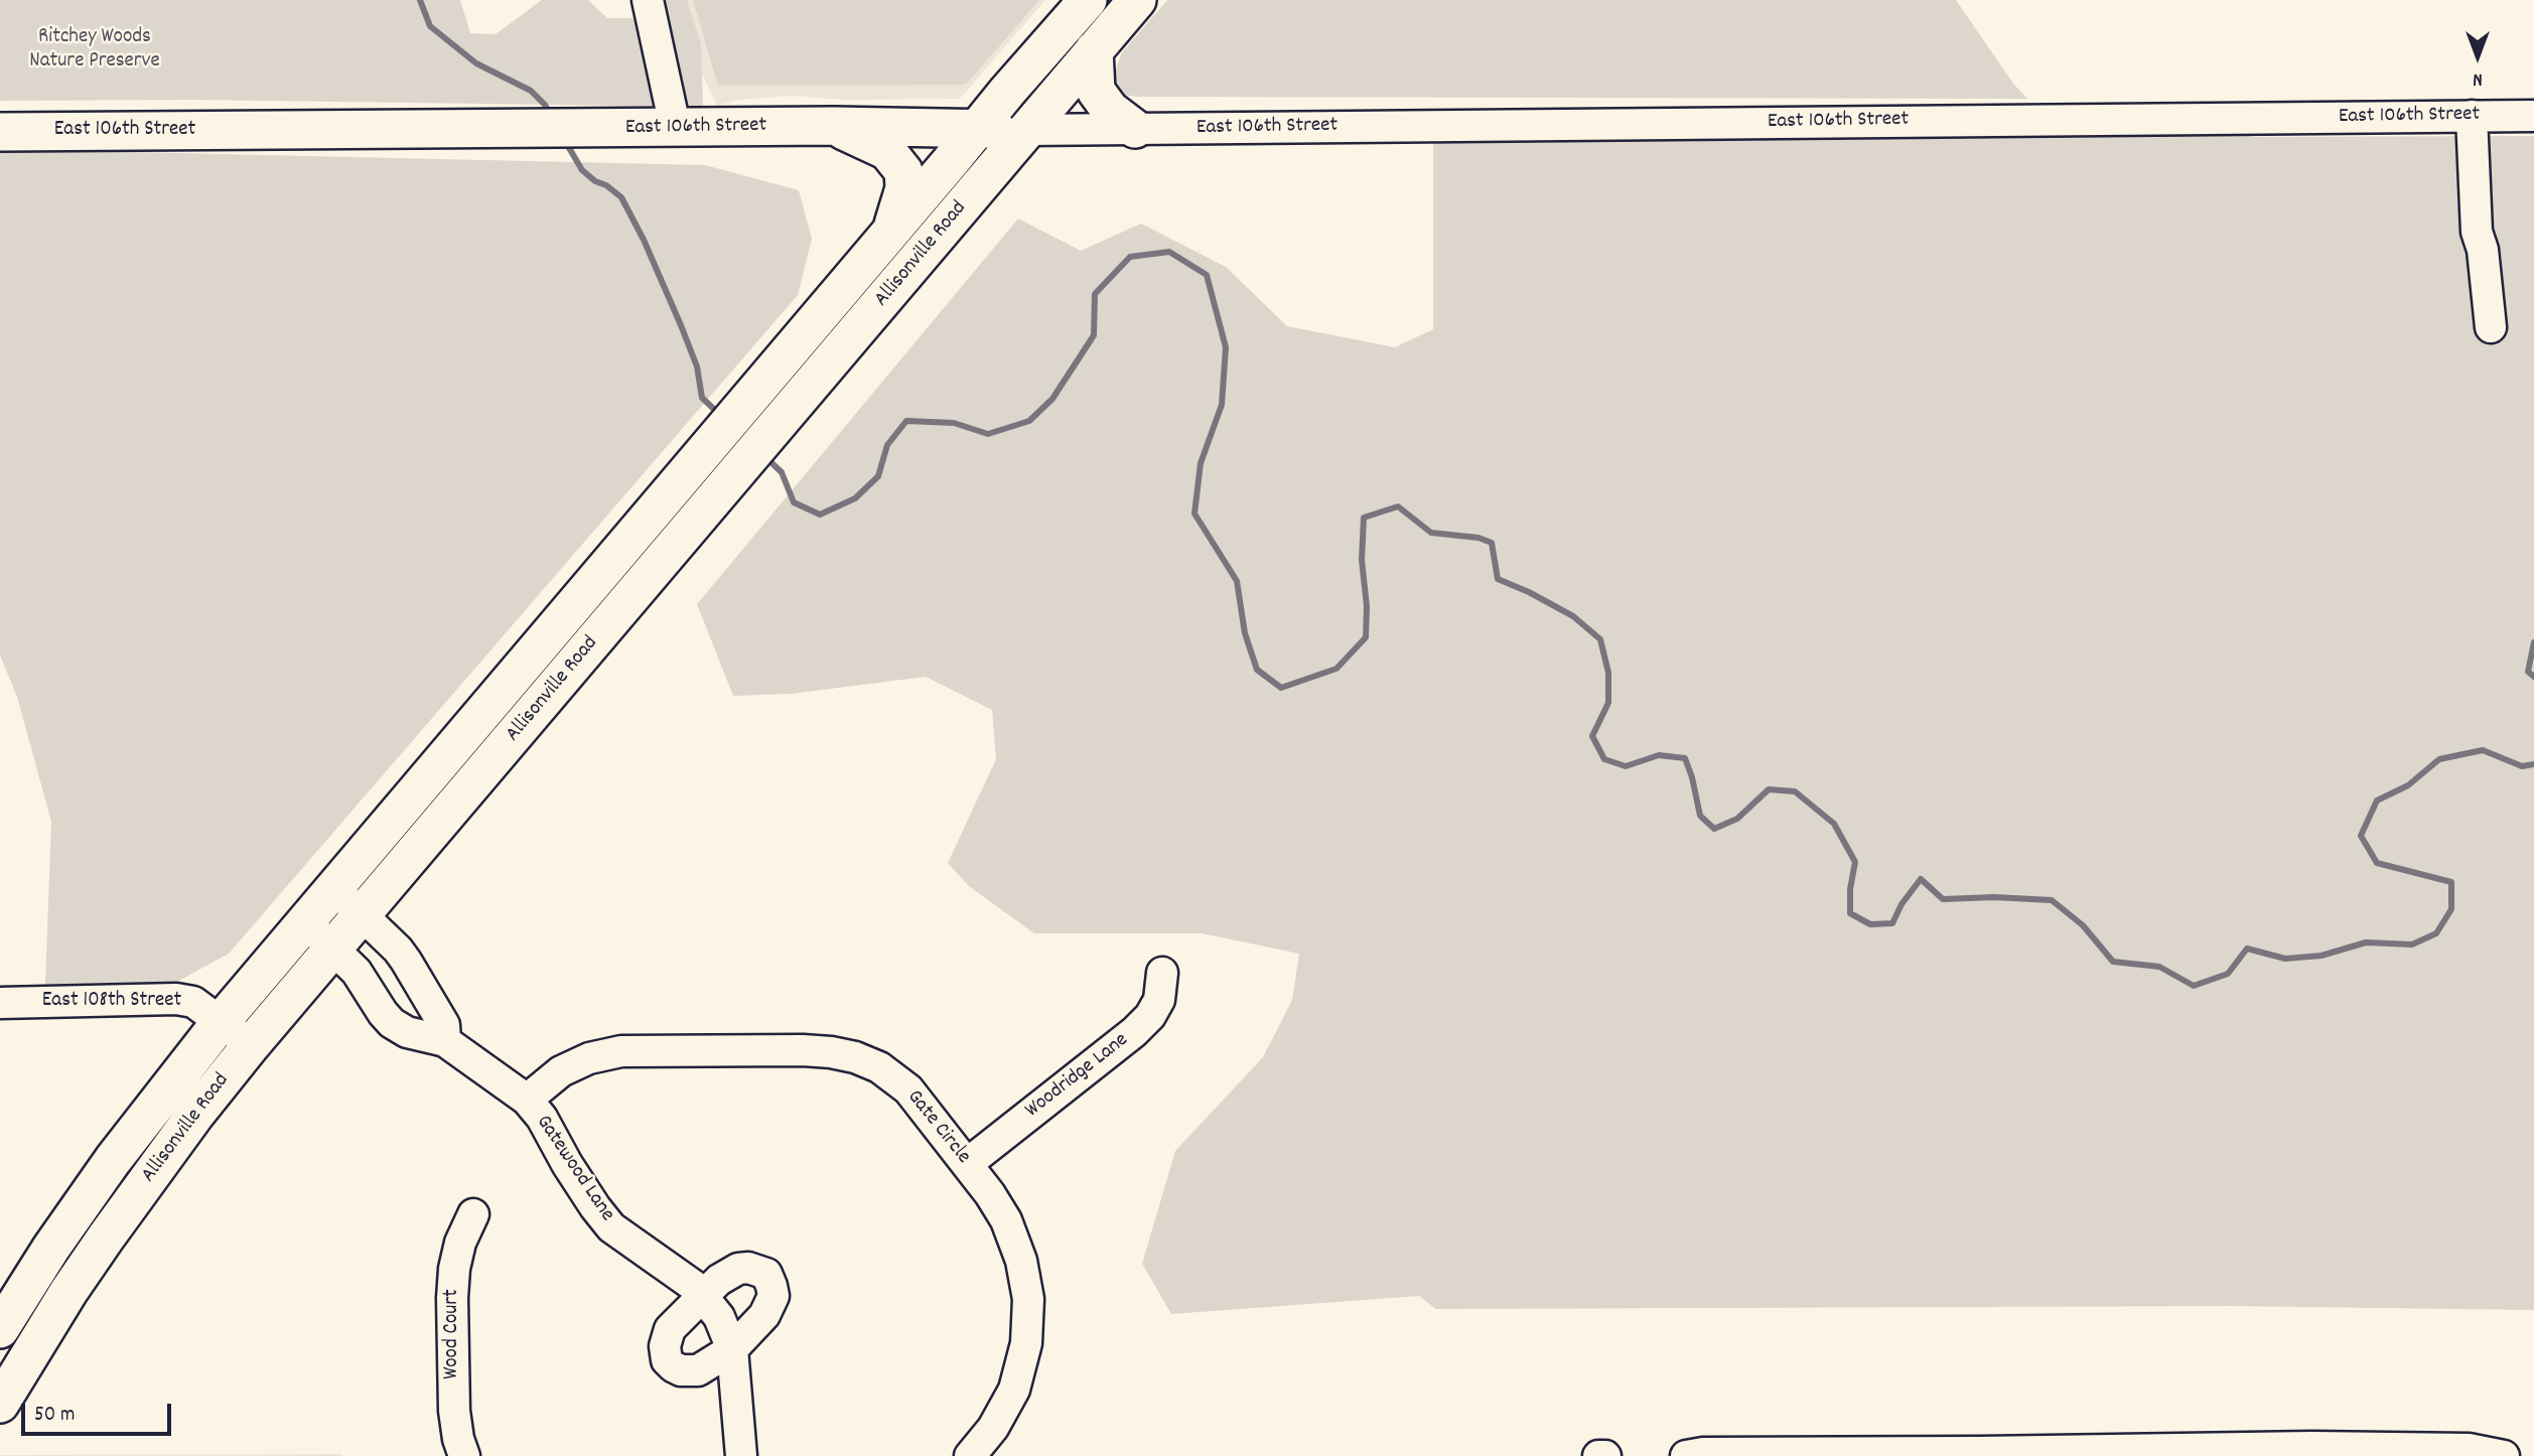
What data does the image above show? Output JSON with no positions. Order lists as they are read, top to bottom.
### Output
{
  "streets": {
    "main road": ["East 106th Street", "Allisonville Road"],
    "street": [
      "East 108th Street",
      "Woodridge Lane",
      "Gate Circle",
      "Gatewood Lane",
      "Wood Court"
    ]
  },
  "crossings": [
    ["East 106th Street", "Allisonville Road"],
    ["Allisonville Road", "East 108th Street"],
    ["Allisonville Road", "Gatewood Lane"],
    ["Woodridge Lane", "Gate Circle"],
    ["Gate Circle", "Gatewood Lane"]
  ],
  "parks": ["Ritchey Woods Nature Preserve"],
  "scale_bar": "50 m",
  "north": "bottom"
}
